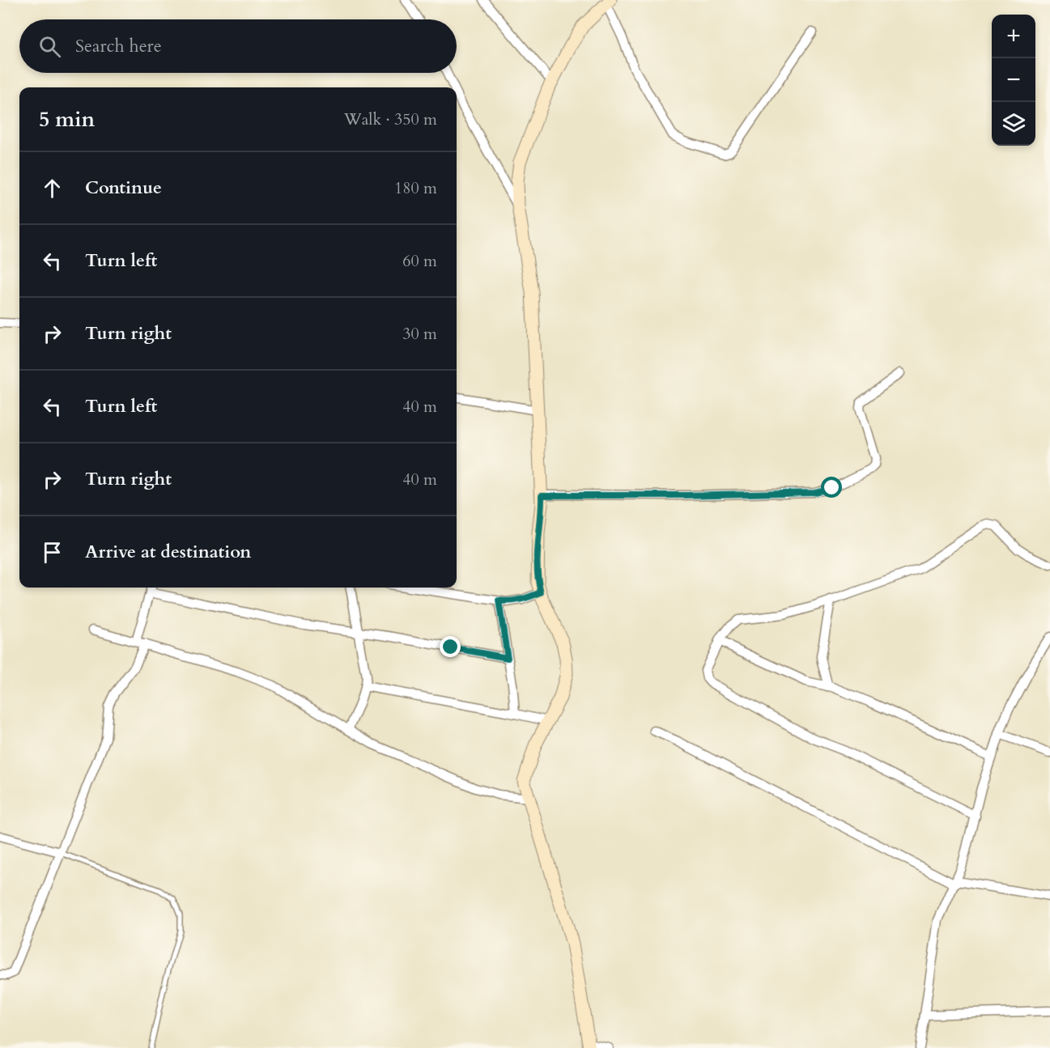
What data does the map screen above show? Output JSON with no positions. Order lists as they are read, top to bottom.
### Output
{
  "page": {
    "map_buttons": ["+", "−"],
    "search": "Search here",
    "heading": ["5 min", "Walk · 350 m"],
    "list": [
      ["Continue", "180 m"],
      ["Turn left", "60 m"],
      ["Turn right", "30 m"],
      ["Turn left", "40 m"],
      ["Turn right", "40 m"],
      "Arrive at destination"
    ]
  }
}
